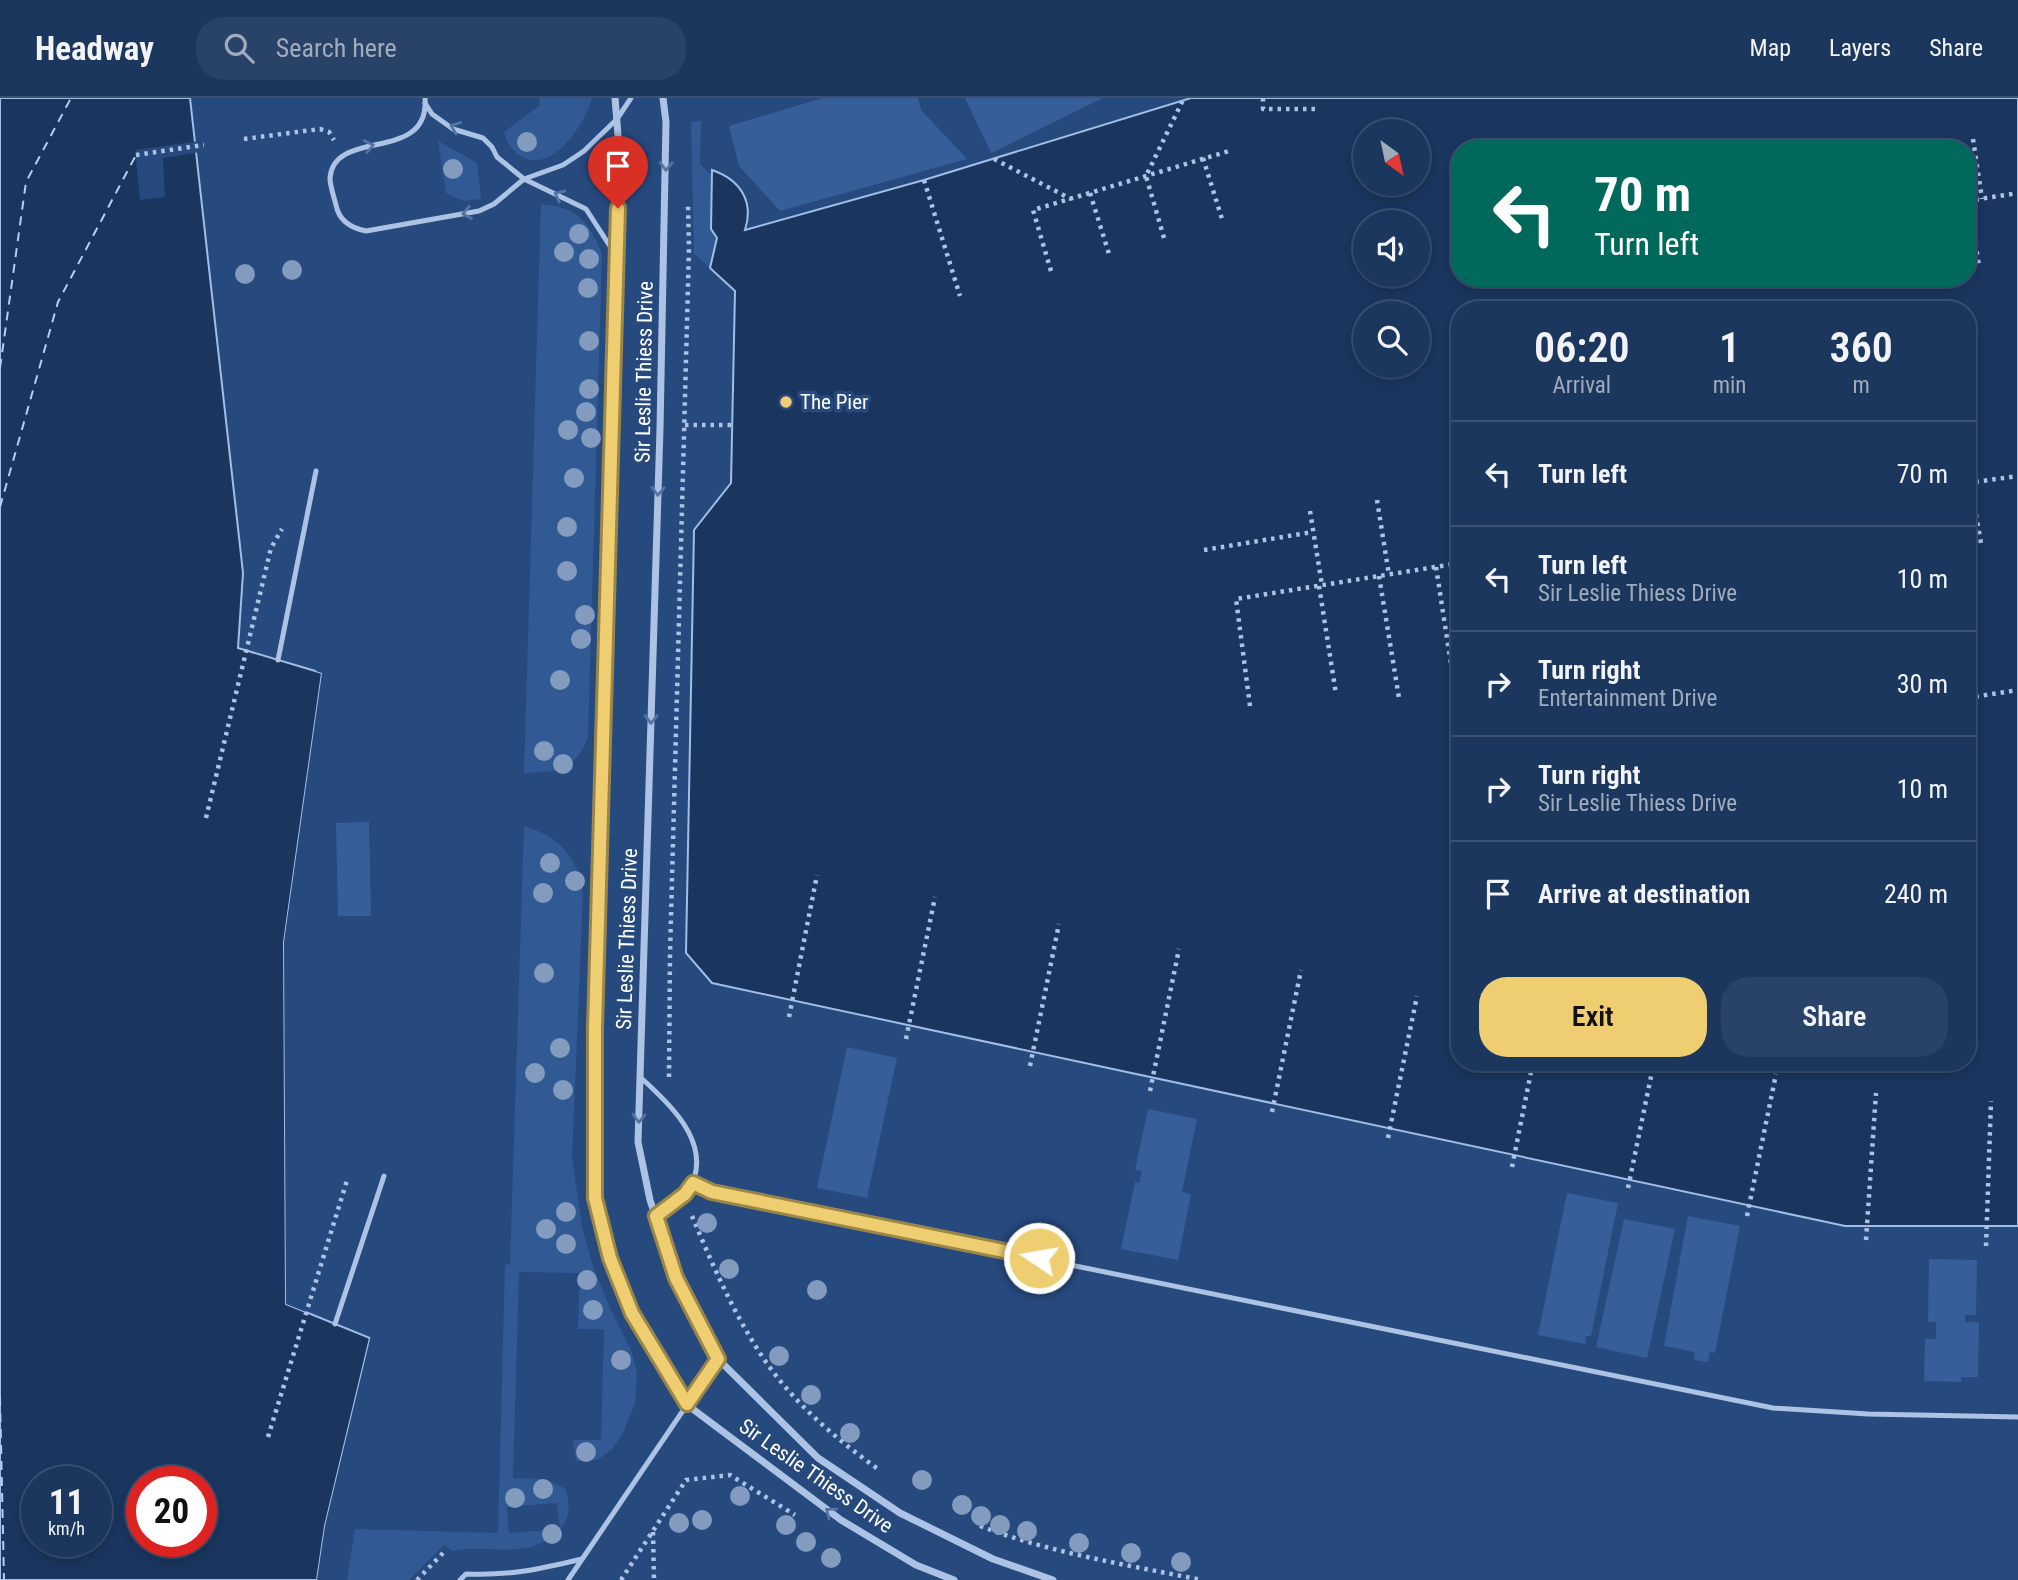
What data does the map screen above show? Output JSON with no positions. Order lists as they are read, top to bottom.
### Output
{
  "streets": {
    "street": ["Sir Leslie Thiess Drive"]
  },
  "places": ["The Pier"],
  "north": "bottom right",
  "page": {
    "header": "Headway",
    "search": "Search here",
    "nav": ["Map", "Layers", "Share"],
    "turn": ["70 m", "Turn left"],
    "eta": [
      "06:20",
      "Arrival",
      "1",
      "min",
      "360",
      "m"
    ],
    "list": [
      {
        "name": "Turn left",
        "value": "70 m"
      },
      {
        "name": "Turn left",
        "note": "Sir Leslie Thiess Drive",
        "value": "10 m"
      },
      {
        "name": "Turn right",
        "note": "Entertainment Drive",
        "value": "30 m"
      },
      {
        "name": "Turn right",
        "note": "Sir Leslie Thiess Drive",
        "value": "10 m"
      },
      {
        "name": "Arrive at destination",
        "value": "240 m"
      }
    ],
    "buttons": ["Exit", "Share"],
    "speed": "11 km/h",
    "limit": "20"
  }
}
